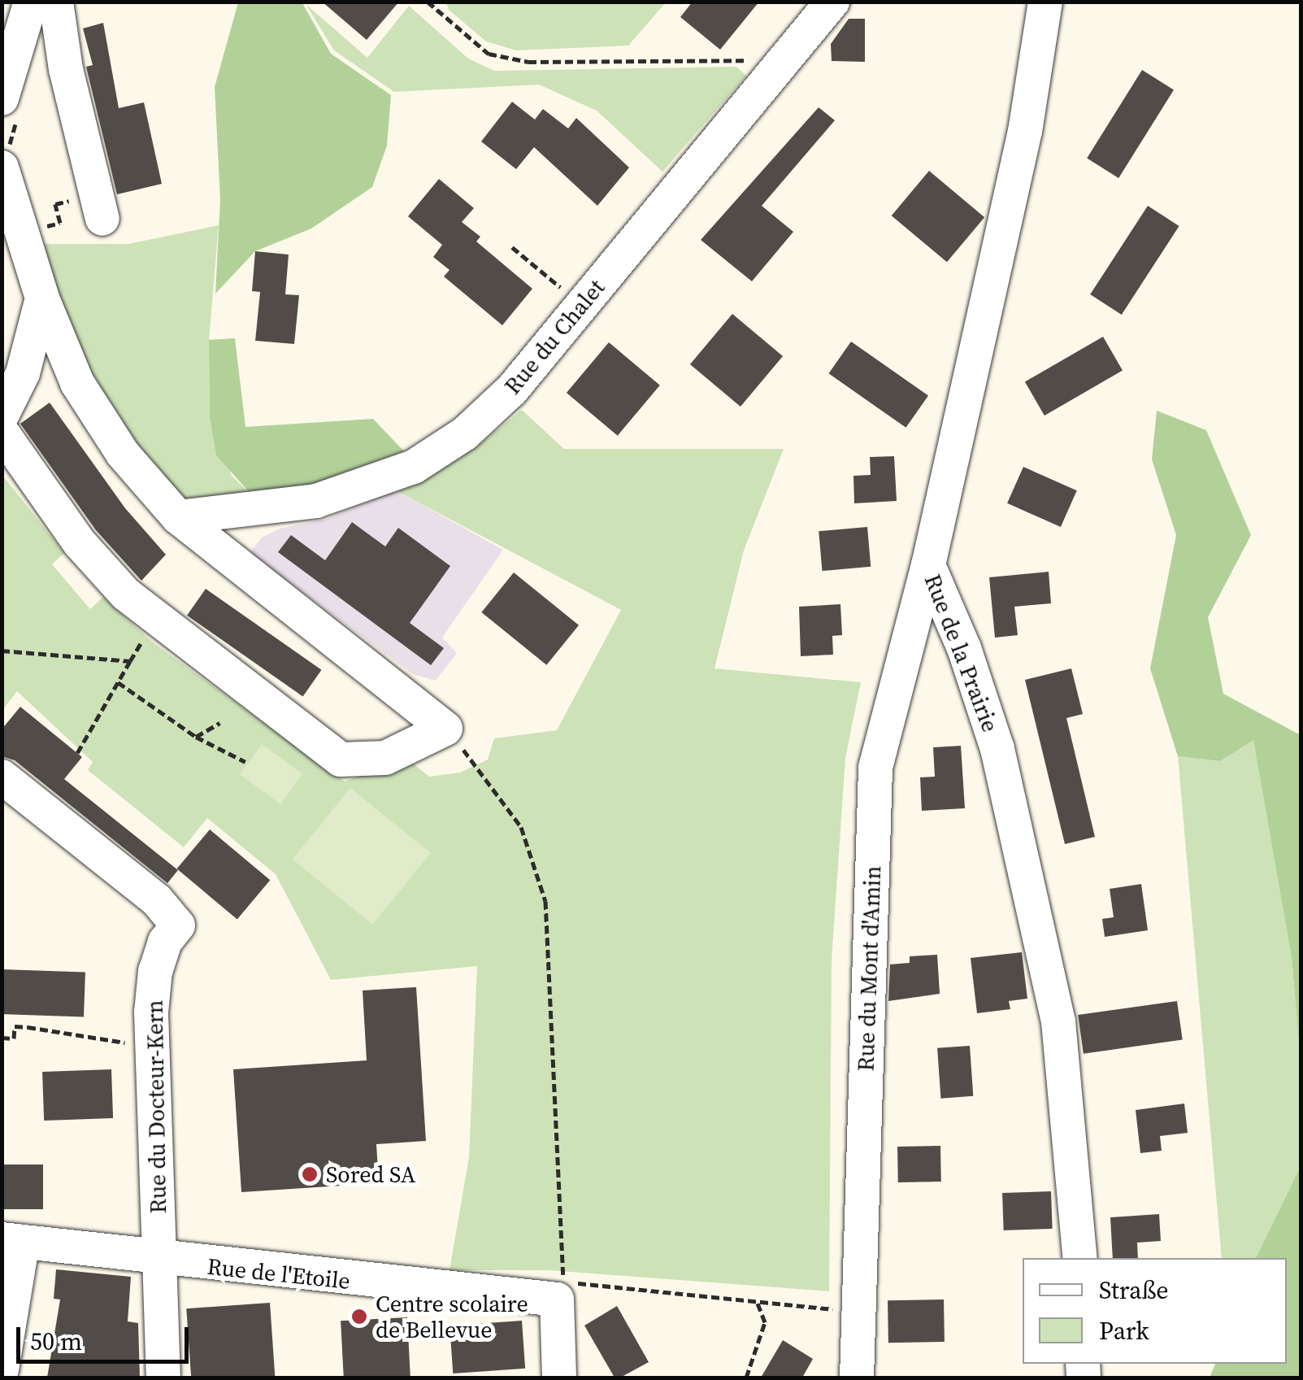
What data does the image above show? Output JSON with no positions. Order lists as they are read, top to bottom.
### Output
{
  "streets": {
    "street": [
      "Rue du Chalet",
      "Rue de la Prairie",
      "Rue du Mont d'Amin",
      "Rue du Docteur-Kern",
      "Rue de l'Etoile"
    ]
  },
  "crossings": [
    ["Rue de la Prairie", "Rue du Mont d'Amin"],
    ["Rue du Docteur-Kern", "Rue de l'Etoile"]
  ],
  "places": ["Sored SA", "Centre scolaire de Bellevue"],
  "legend": ["Straße", "Park"],
  "scale_bar": "50 m"
}
